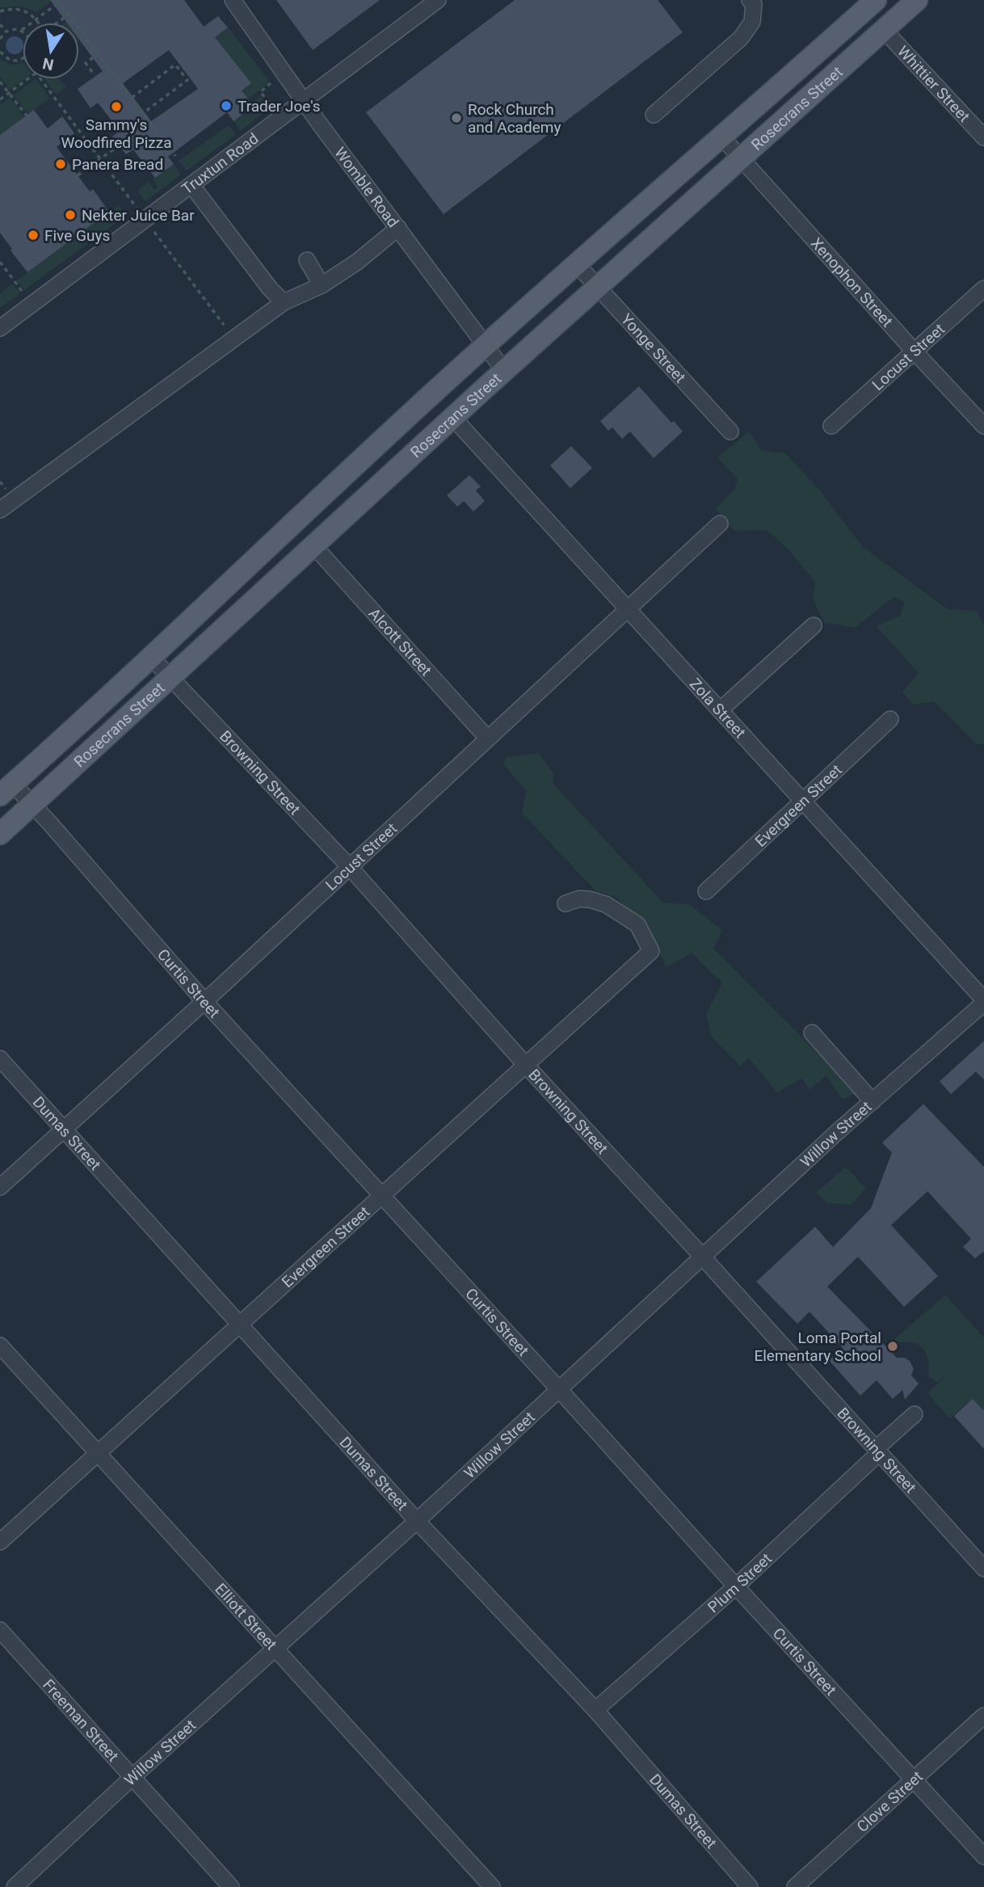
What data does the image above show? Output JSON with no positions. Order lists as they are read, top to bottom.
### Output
{
  "streets": {
    "main road": ["Rosecrans Street"],
    "street": [
      "Whittier Street",
      "Truxtun Road",
      "Womble Road",
      "Xenophon Street",
      "Yonge Street",
      "Locust Street",
      "Alcott Street",
      "Zola Street",
      "Browning Street",
      "Evergreen Street",
      "Curtis Street",
      "Dumas Street",
      "Willow Street",
      "Plum Street",
      "Elliott Street",
      "Freeman Street",
      "Clove Street"
    ]
  },
  "crossings": [
    ["Whittier Street", "Rosecrans Street"],
    ["Rosecrans Street", "Womble Road"],
    ["Rosecrans Street", "Xenophon Street"],
    ["Rosecrans Street", "Yonge Street"],
    ["Rosecrans Street", "Alcott Street"],
    ["Rosecrans Street", "Zola Street"],
    ["Rosecrans Street", "Browning Street"],
    ["Rosecrans Street", "Curtis Street"],
    ["Truxtun Road", "Womble Road"],
    ["Xenophon Street", "Locust Street"],
    ["Locust Street", "Alcott Street"],
    ["Locust Street", "Zola Street"],
    ["Locust Street", "Browning Street"],
    ["Locust Street", "Curtis Street"],
    ["Locust Street", "Dumas Street"],
    ["Zola Street", "Evergreen Street"],
    ["Zola Street", "Willow Street"],
    ["Browning Street", "Evergreen Street"],
    ["Browning Street", "Willow Street"],
    ["Browning Street", "Plum Street"],
    ["Evergreen Street", "Curtis Street"],
    ["Evergreen Street", "Dumas Street"],
    ["Evergreen Street", "Elliott Street"],
    ["Curtis Street", "Willow Street"],
    ["Curtis Street", "Plum Street"],
    ["Curtis Street", "Clove Street"],
    ["Dumas Street", "Willow Street"],
    ["Dumas Street", "Plum Street"],
    ["Willow Street", "Elliott Street"],
    ["Willow Street", "Freeman Street"]
  ],
  "places": [
    "Trader Joe's",
    "Sammy's Woodfired Pizza",
    "Rock Church and Academy",
    "Panera Bread",
    "Nekter Juice Bar",
    "Five Guys",
    "Loma Portal Elementary School"
  ],
  "north": "bottom"
}
